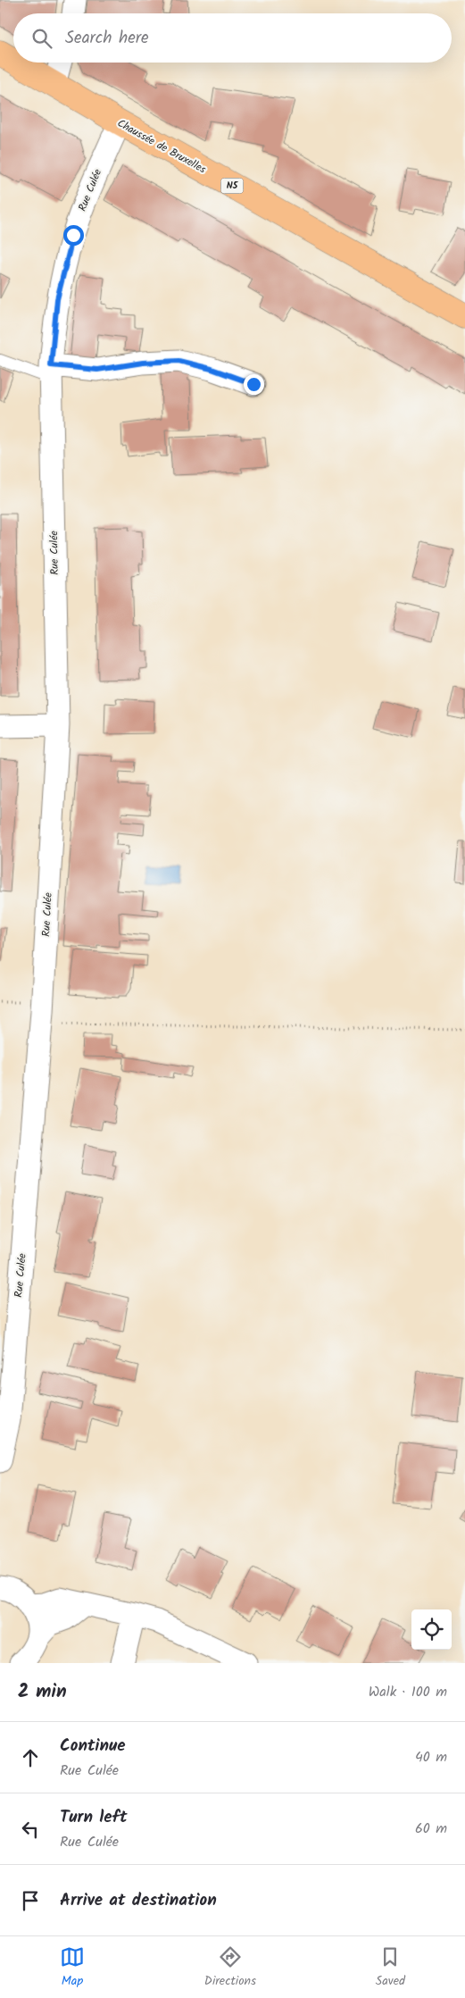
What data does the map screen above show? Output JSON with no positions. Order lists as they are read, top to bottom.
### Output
{
  "streets": {
    "main road": ["Chaussée de Bruxelles", "N5"],
    "street": ["Rue Culée"]
  },
  "crossings": [
    ["Chaussée de Bruxelles", "Rue Culée"]
  ],
  "page": {
    "search": "Search here",
    "heading": ["2 min", "Walk · 100 m"],
    "list": [
      ["Continue", "Rue Culée", "40 m"],
      ["Turn left", "Rue Culée", "60 m"],
      "Arrive at destination"
    ],
    "nav": ["Map", "Directions", "Saved"]
  }
}
